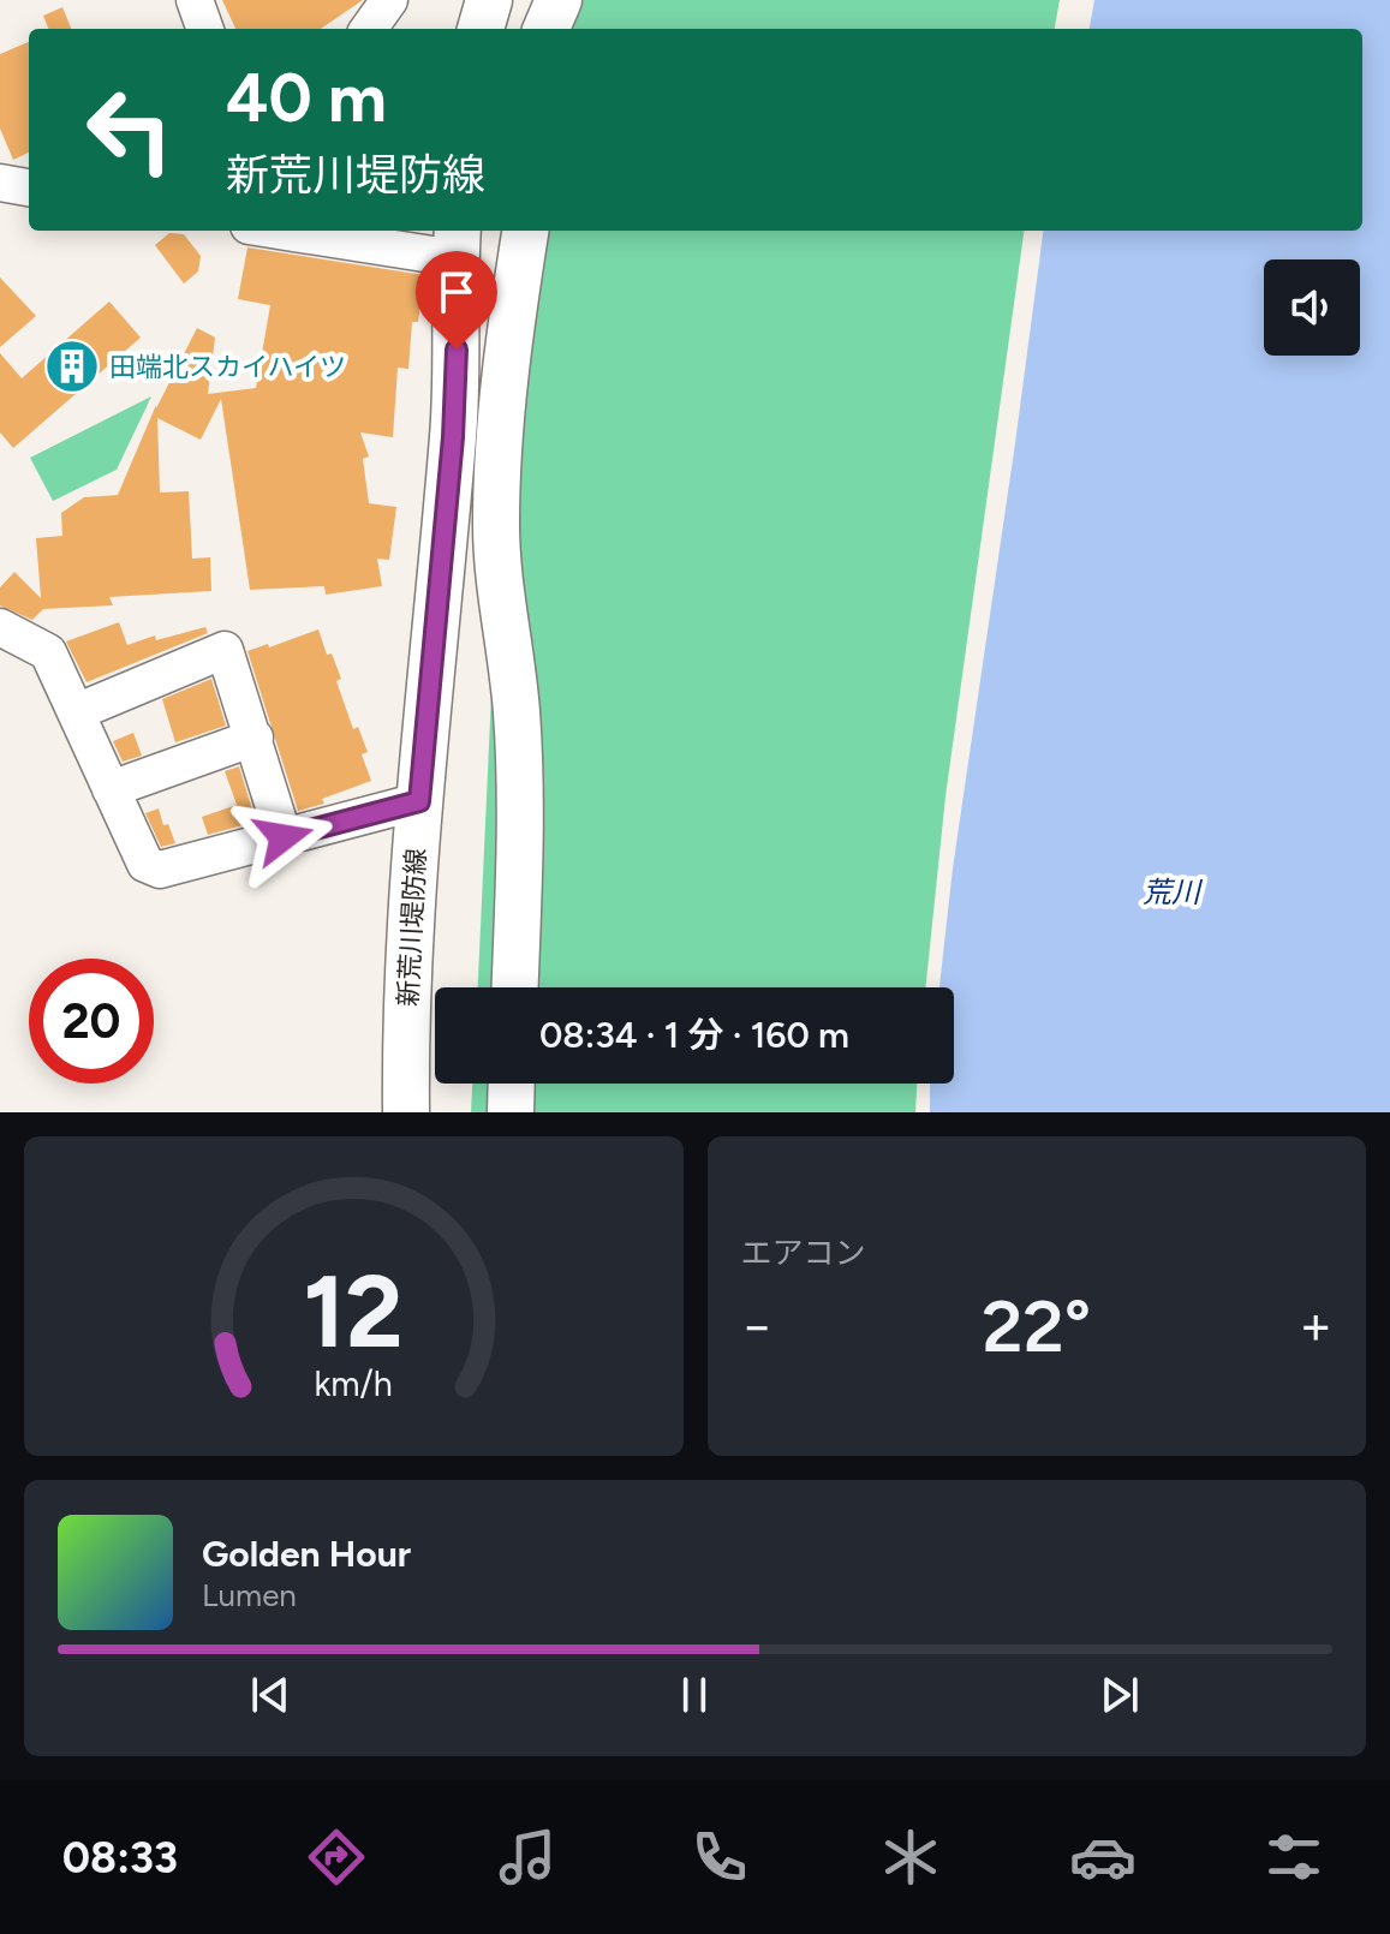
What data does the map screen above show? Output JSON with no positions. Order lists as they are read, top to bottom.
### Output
{
  "streets": {
    "main road": ["新荒川堤防線"]
  },
  "water": ["荒川"],
  "places": {
    "building": ["田端北スカイハイツ"]
  },
  "page": {
    "turn": ["40 m", "新荒川堤防線"],
    "limit": "20",
    "trip": "08:34 · 1 分 · 160 m",
    "tile": "エアコン",
    "heat": ["−", "22°", "+"],
    "song": ["Golden Hour", "Lumen"],
    "tabs": "08:33",
    "gauge": ["12", "km/h"]
  }
}
